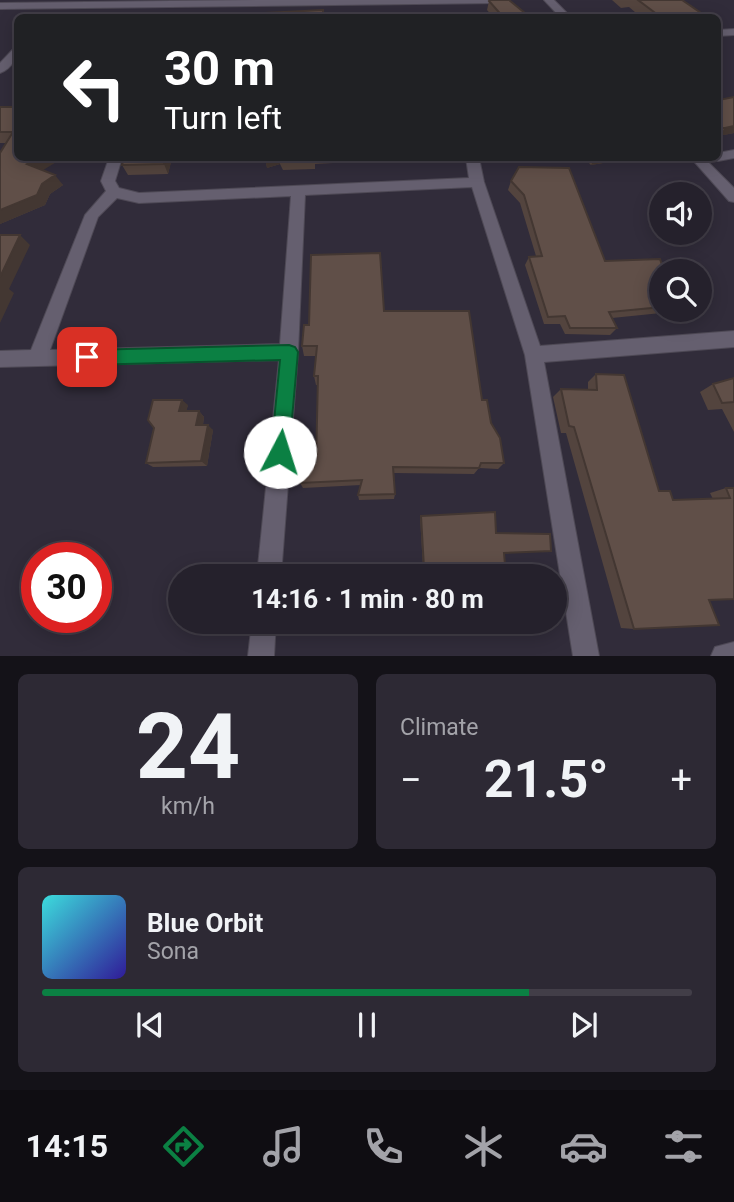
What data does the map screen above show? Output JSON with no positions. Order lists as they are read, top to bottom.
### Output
{
  "page": {
    "turn": ["30 m", "Turn left"],
    "limit": "30",
    "trip": "14:16 · 1 min · 80 m",
    "tile": [
      ["24", "km/h"],
      "Climate"
    ],
    "heat": ["−", "21.5°", "+"],
    "song": ["Blue Orbit", "Sona"],
    "tabs": "14:15"
  }
}
